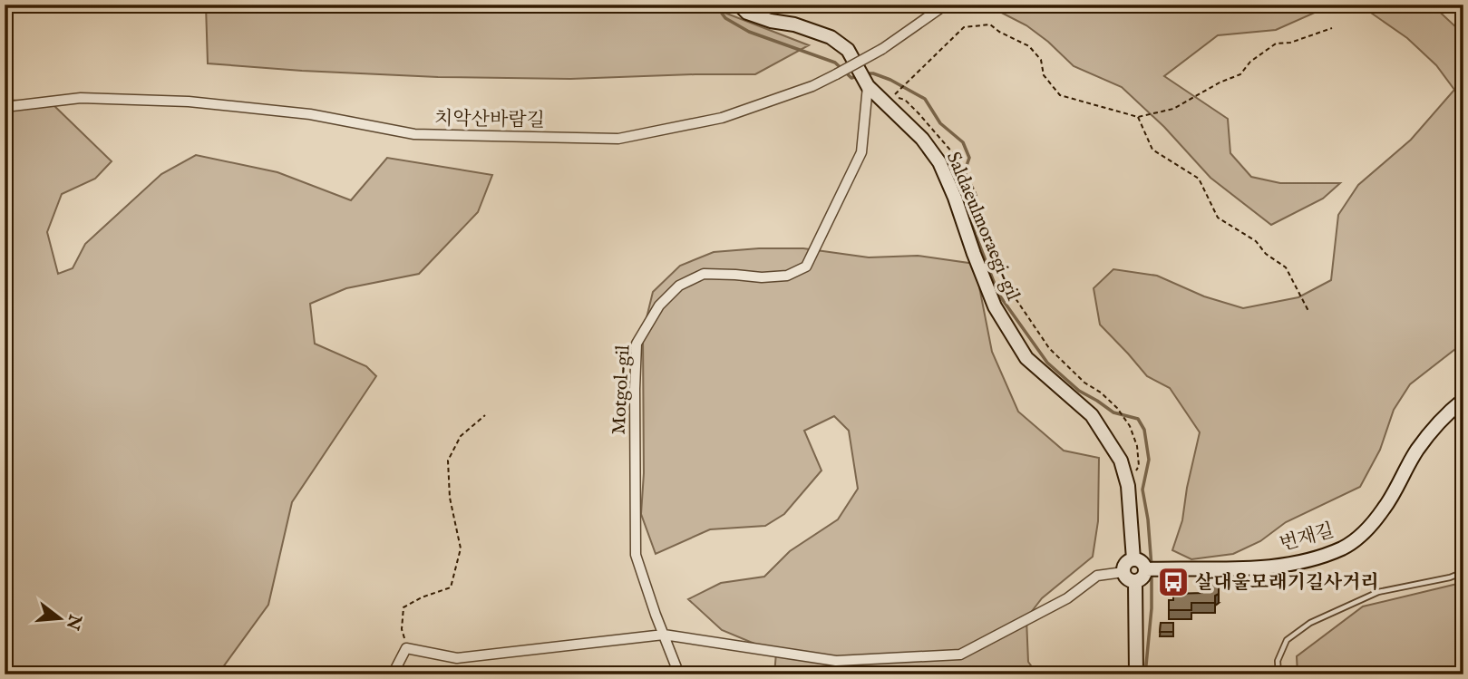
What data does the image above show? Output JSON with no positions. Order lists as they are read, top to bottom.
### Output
{
  "streets": {
    "street": [
      "치악산바람길",
      "Saldaeulmoraegi-gil",
      "Motgol-gil",
      "번재길"
    ]
  },
  "crossings": [
    ["Saldaeulmoraegi-gil", "Motgol-gil"],
    ["Saldaeulmoraegi-gil", "번재길"]
  ],
  "places": {
    "bus stop": ["살대울모래기길사거리"]
  },
  "north": "right"
}
